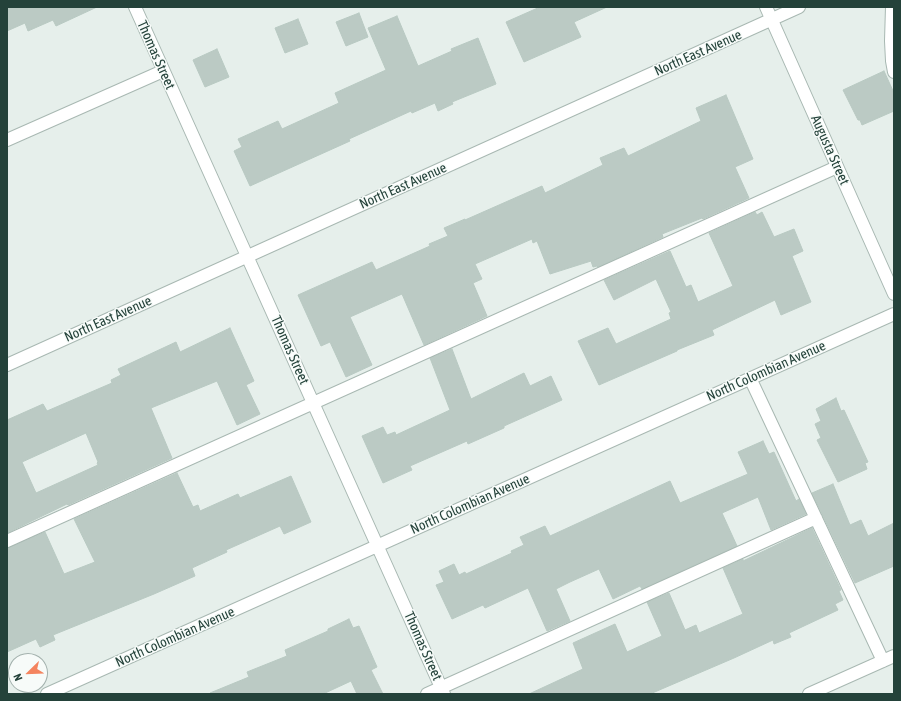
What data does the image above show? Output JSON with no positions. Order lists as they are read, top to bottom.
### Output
{
  "streets": {
    "street": [
      "North East Avenue",
      "Thomas Street",
      "Augusta Street",
      "North Colombian Avenue"
    ]
  },
  "crossings": [
    ["North East Avenue", "Thomas Street"],
    ["North East Avenue", "Augusta Street"],
    ["Thomas Street", "North Colombian Avenue"]
  ],
  "north": "bottom left"
}
